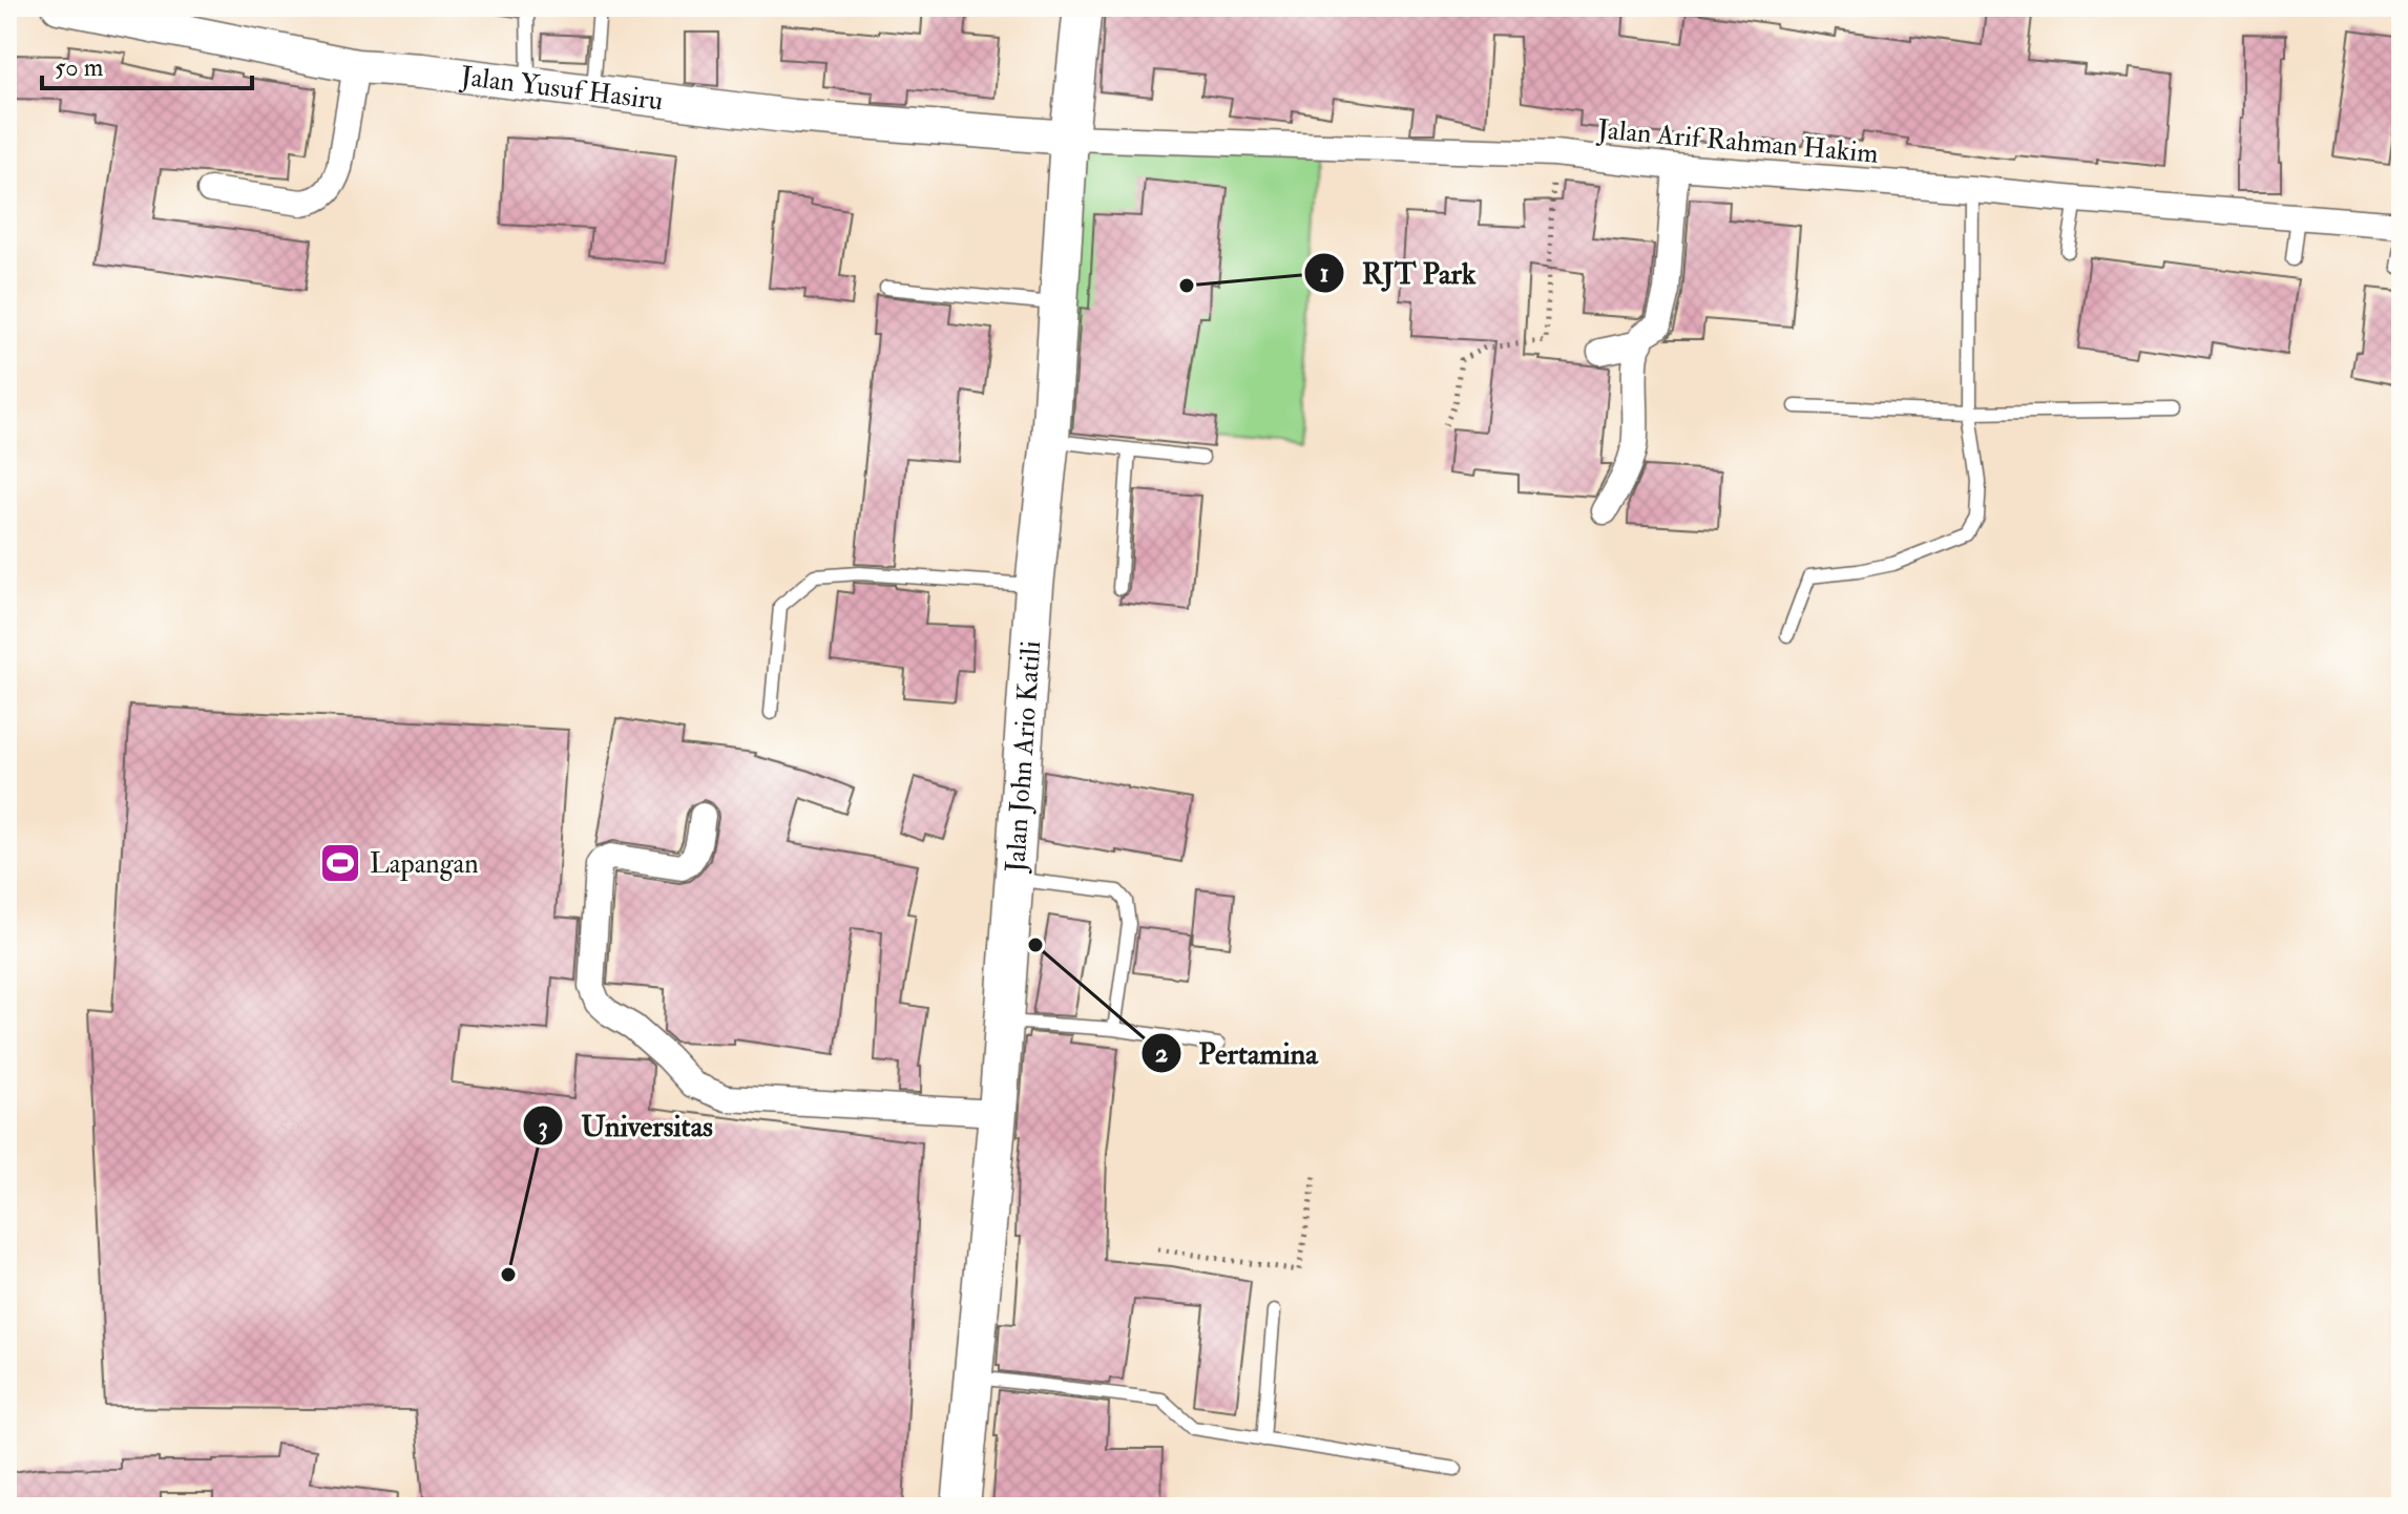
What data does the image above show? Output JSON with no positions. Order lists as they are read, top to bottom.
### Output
{
  "streets": {
    "main road": ["Jalan Yusuf Hasiru", "Jalan John Ario Katili"],
    "street": ["Jalan Arif Rahman Hakim"]
  },
  "crossings": [
    ["Jalan Yusuf Hasiru", "Jalan Arif Rahman Hakim"],
    ["Jalan Yusuf Hasiru", "Jalan John Ario Katili"],
    ["Jalan Arif Rahman Hakim", "Jalan John Ario Katili"]
  ],
  "places": {
    "other": ["RJT Park", "Pertamina", "Universitas"],
    "sports": ["Lapangan"]
  },
  "scale_bar": "50 m"
}
